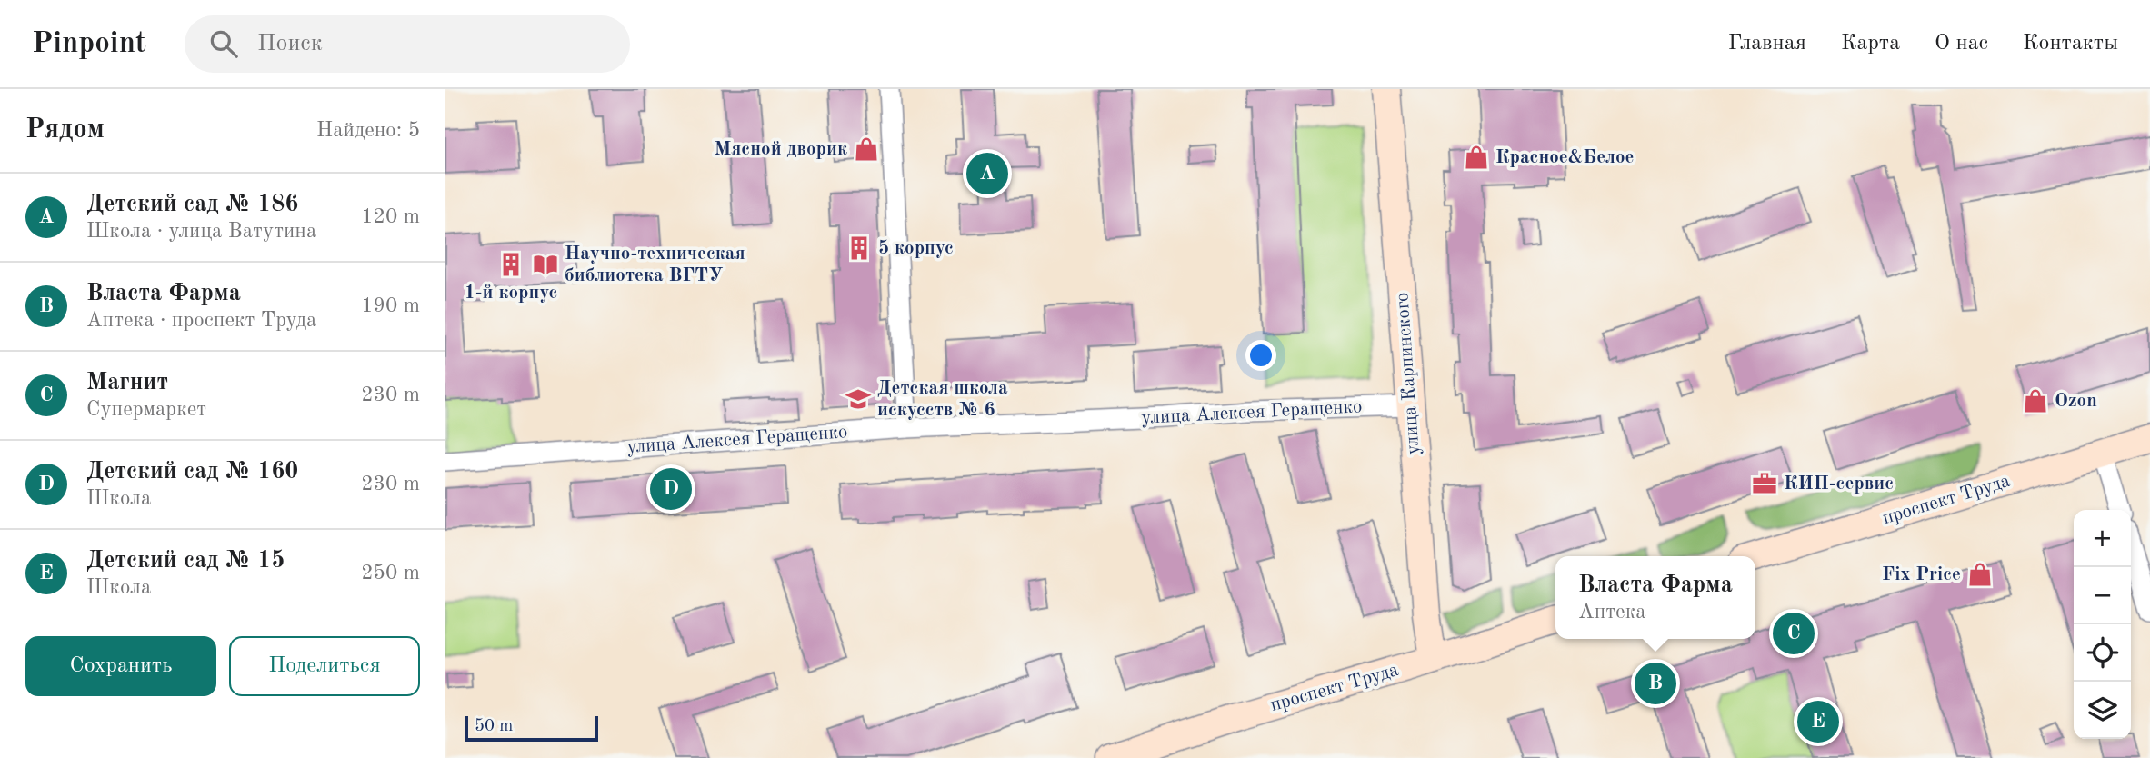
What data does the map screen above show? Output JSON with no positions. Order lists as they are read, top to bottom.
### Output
{
  "streets": {
    "main road": ["улица Карпинского", "проспект Труда"],
    "street": ["улица Алексея Геращенко"]
  },
  "crossings": [
    ["улица Карпинского", "улица Алексея Геращенко"],
    ["улица Карпинского", "проспект Труда"]
  ],
  "places": {
    "shop": [
      "Мясной дворик",
      "Красное&Белое",
      "Ozon",
      "Fix Price"
    ],
    "building": ["5 корпус", "1-й корпус"],
    "library": ["Научно-техническая библиотека ВГТУ"],
    "school or university": ["Детская школа искусств № 6"],
    "office": ["КИП-сервис"]
  },
  "scale_bar": "50 m",
  "page": {
    "header": "Pinpoint",
    "search": "Поиск",
    "nav": [
      "Главная",
      "Карта",
      "О нас",
      "Контакты"
    ],
    "heading": ["Рядом", "Найдено: 5"],
    "pins": [
      "A",
      "D",
      "C",
      "B",
      "E"
    ],
    "list": [
      {
        "mark": "A",
        "name": "Детский сад № 186",
        "note": "Школа · улица Ватутина",
        "value": "120 m"
      },
      {
        "mark": "B",
        "name": "Власта Фарма",
        "note": "Аптека · проспект Труда",
        "value": "190 m"
      },
      {
        "mark": "C",
        "name": "Магнит",
        "note": "Супермаркет",
        "value": "230 m"
      },
      {
        "mark": "D",
        "name": "Детский сад № 160",
        "note": "Школа",
        "value": "230 m"
      },
      {
        "mark": "E",
        "name": "Детский сад № 15",
        "note": "Школа",
        "value": "250 m"
      }
    ],
    "map_buttons": ["+", "−"],
    "popup": ["Власта Фарма", "Аптека"],
    "buttons": ["Сохранить", "Поделиться"],
    "scale": "50 m"
  }
}
